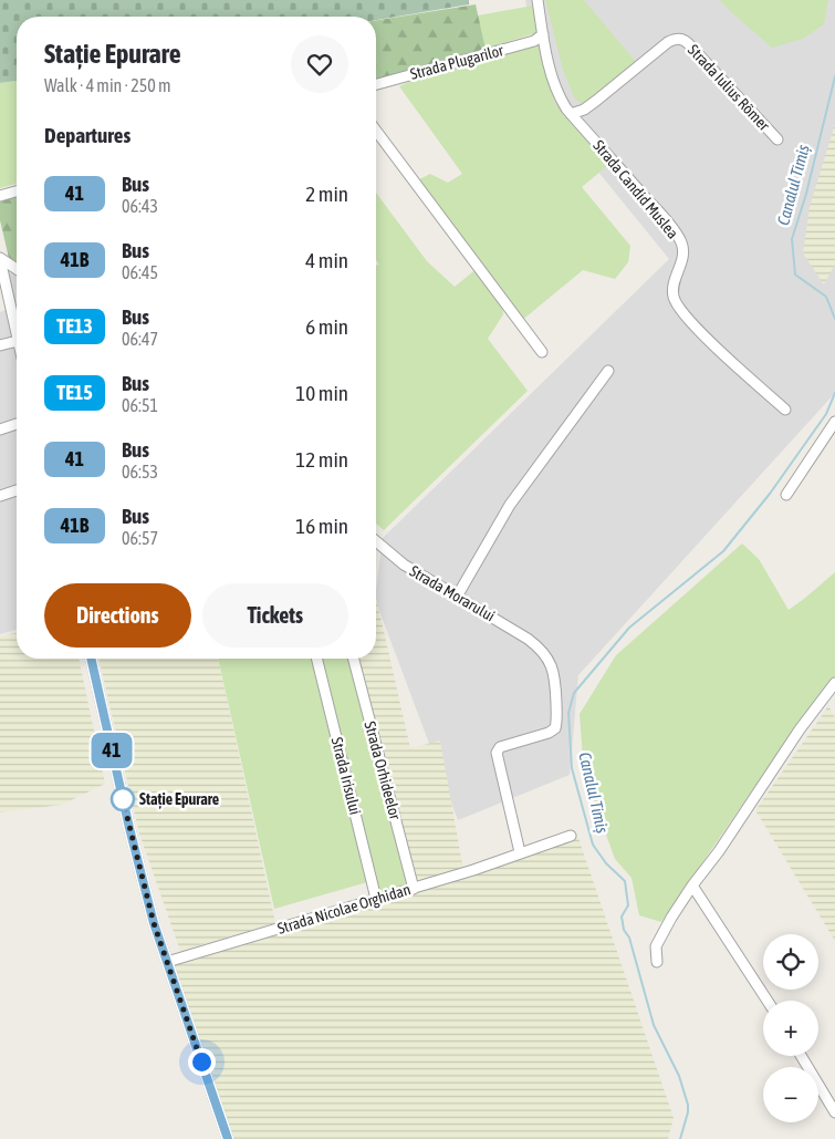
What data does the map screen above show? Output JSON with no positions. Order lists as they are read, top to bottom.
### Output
{
  "streets": {
    "street": [
      "Strada Plugarilor",
      "Strada Iulius Römer",
      "Strada Candid Muslea",
      "Strada Morarului",
      "Strada Orhideelor",
      "Strada Irisului",
      "Strada Nicolae Orghidan"
    ]
  },
  "crossings": [
    ["Strada Plugarilor", "Strada Candid Muslea"],
    ["Strada Iulius Römer", "Strada Candid Muslea"],
    ["Strada Morarului", "Strada Nicolae Orghidan"],
    ["Strada Orhideelor", "Strada Nicolae Orghidan"],
    ["Strada Irisului", "Strada Nicolae Orghidan"]
  ],
  "water": ["Canalul Timiș"],
  "places": ["Stație Epurare"],
  "lines": ["bus line 41"],
  "page": {
    "on_map": "41",
    "heading": [
      ["Stație Epurare", "Walk · 4 min · 250 m"],
      "Departures"
    ],
    "list": [
      {
        "mark": "41",
        "name": "Bus",
        "note": "06:43",
        "value": "2 min"
      },
      {
        "mark": "41B",
        "name": "Bus",
        "note": "06:45",
        "value": "4 min"
      },
      {
        "mark": "TE13",
        "name": "Bus",
        "note": "06:47",
        "value": "6 min"
      },
      {
        "mark": "TE15",
        "name": "Bus",
        "note": "06:51",
        "value": "10 min"
      },
      {
        "mark": "41",
        "name": "Bus",
        "note": "06:53",
        "value": "12 min"
      },
      {
        "mark": "41B",
        "name": "Bus",
        "note": "06:57",
        "value": "16 min"
      }
    ],
    "buttons": ["Directions", "Tickets"],
    "map_buttons": ["+", "−"]
  }
}
